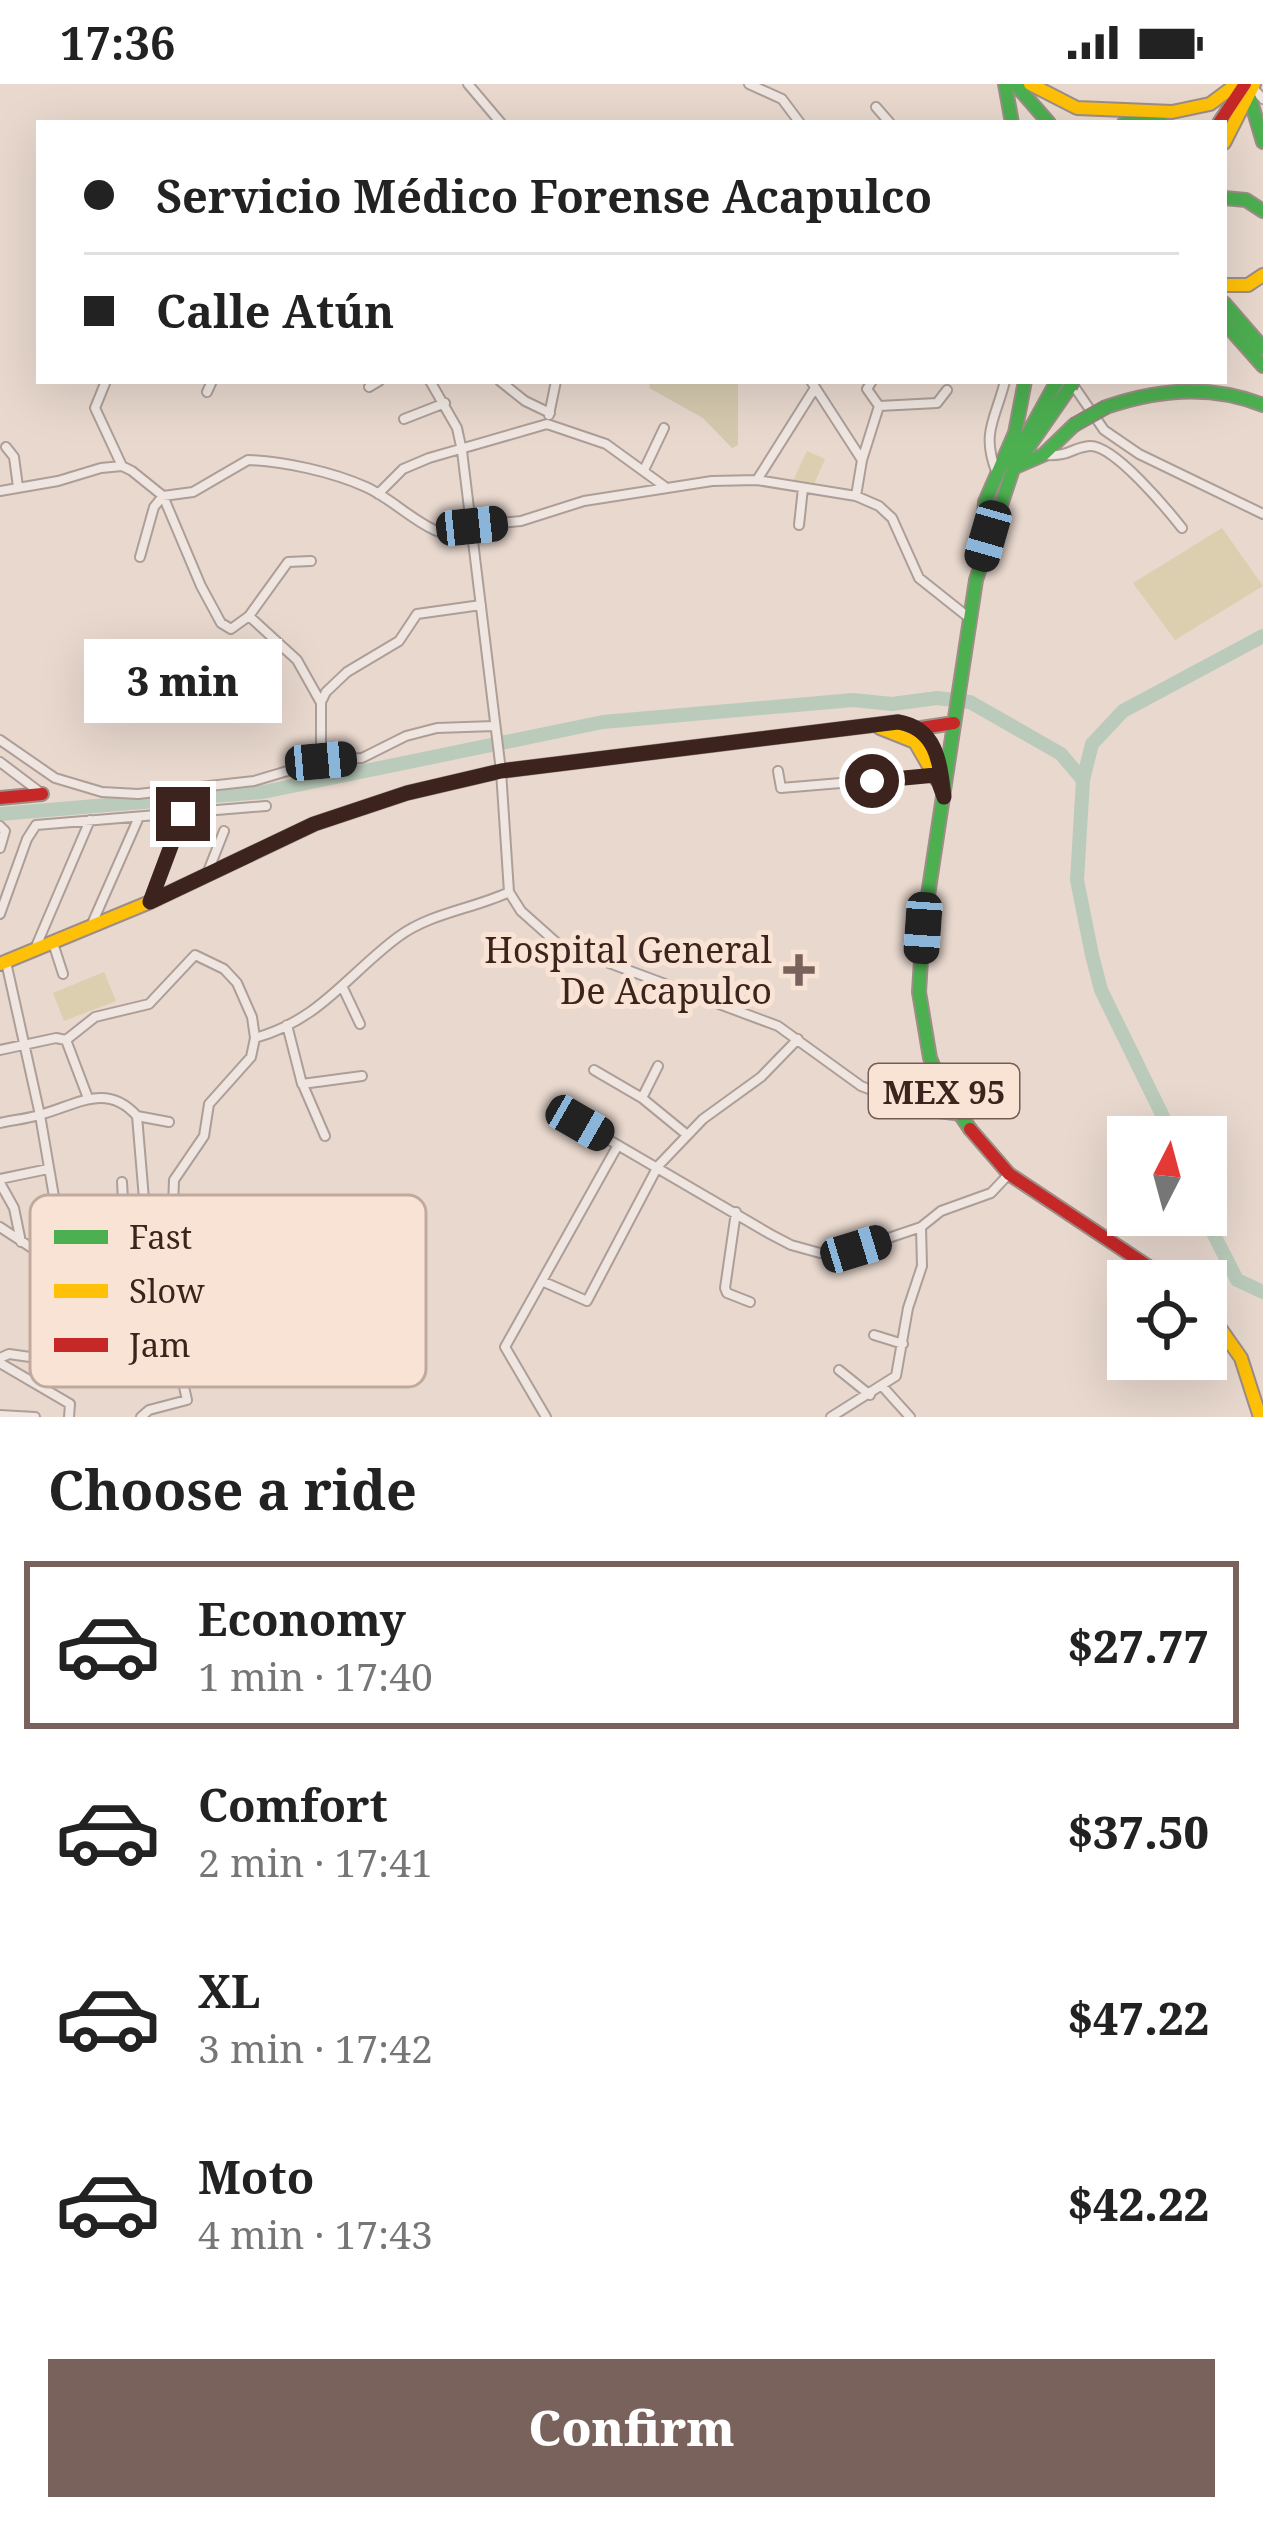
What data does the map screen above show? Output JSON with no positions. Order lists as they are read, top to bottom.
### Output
{
  "streets": {
    "main road": ["MEX 95"]
  },
  "places": {
    "health": ["Hospital General De Acapulco"]
  },
  "legend": ["Fast", "Slow", "Jam"],
  "north": "top",
  "page": {
    "status": "17:36",
    "banner": ["Servicio Médico Forense Acapulco", "Calle Atún"],
    "bubble": "3 min",
    "heading": "Choose a ride",
    "list": [
      {
        "name": "Economy",
        "note": "1 min · 17:40",
        "value": "$27.77"
      },
      {
        "name": "Comfort",
        "note": "2 min · 17:41",
        "value": "$37.50"
      },
      {
        "name": "XL",
        "note": "3 min · 17:42",
        "value": "$47.22"
      },
      {
        "name": "Moto",
        "note": "4 min · 17:43",
        "value": "$42.22"
      }
    ],
    "buttons": "Confirm"
  }
}
